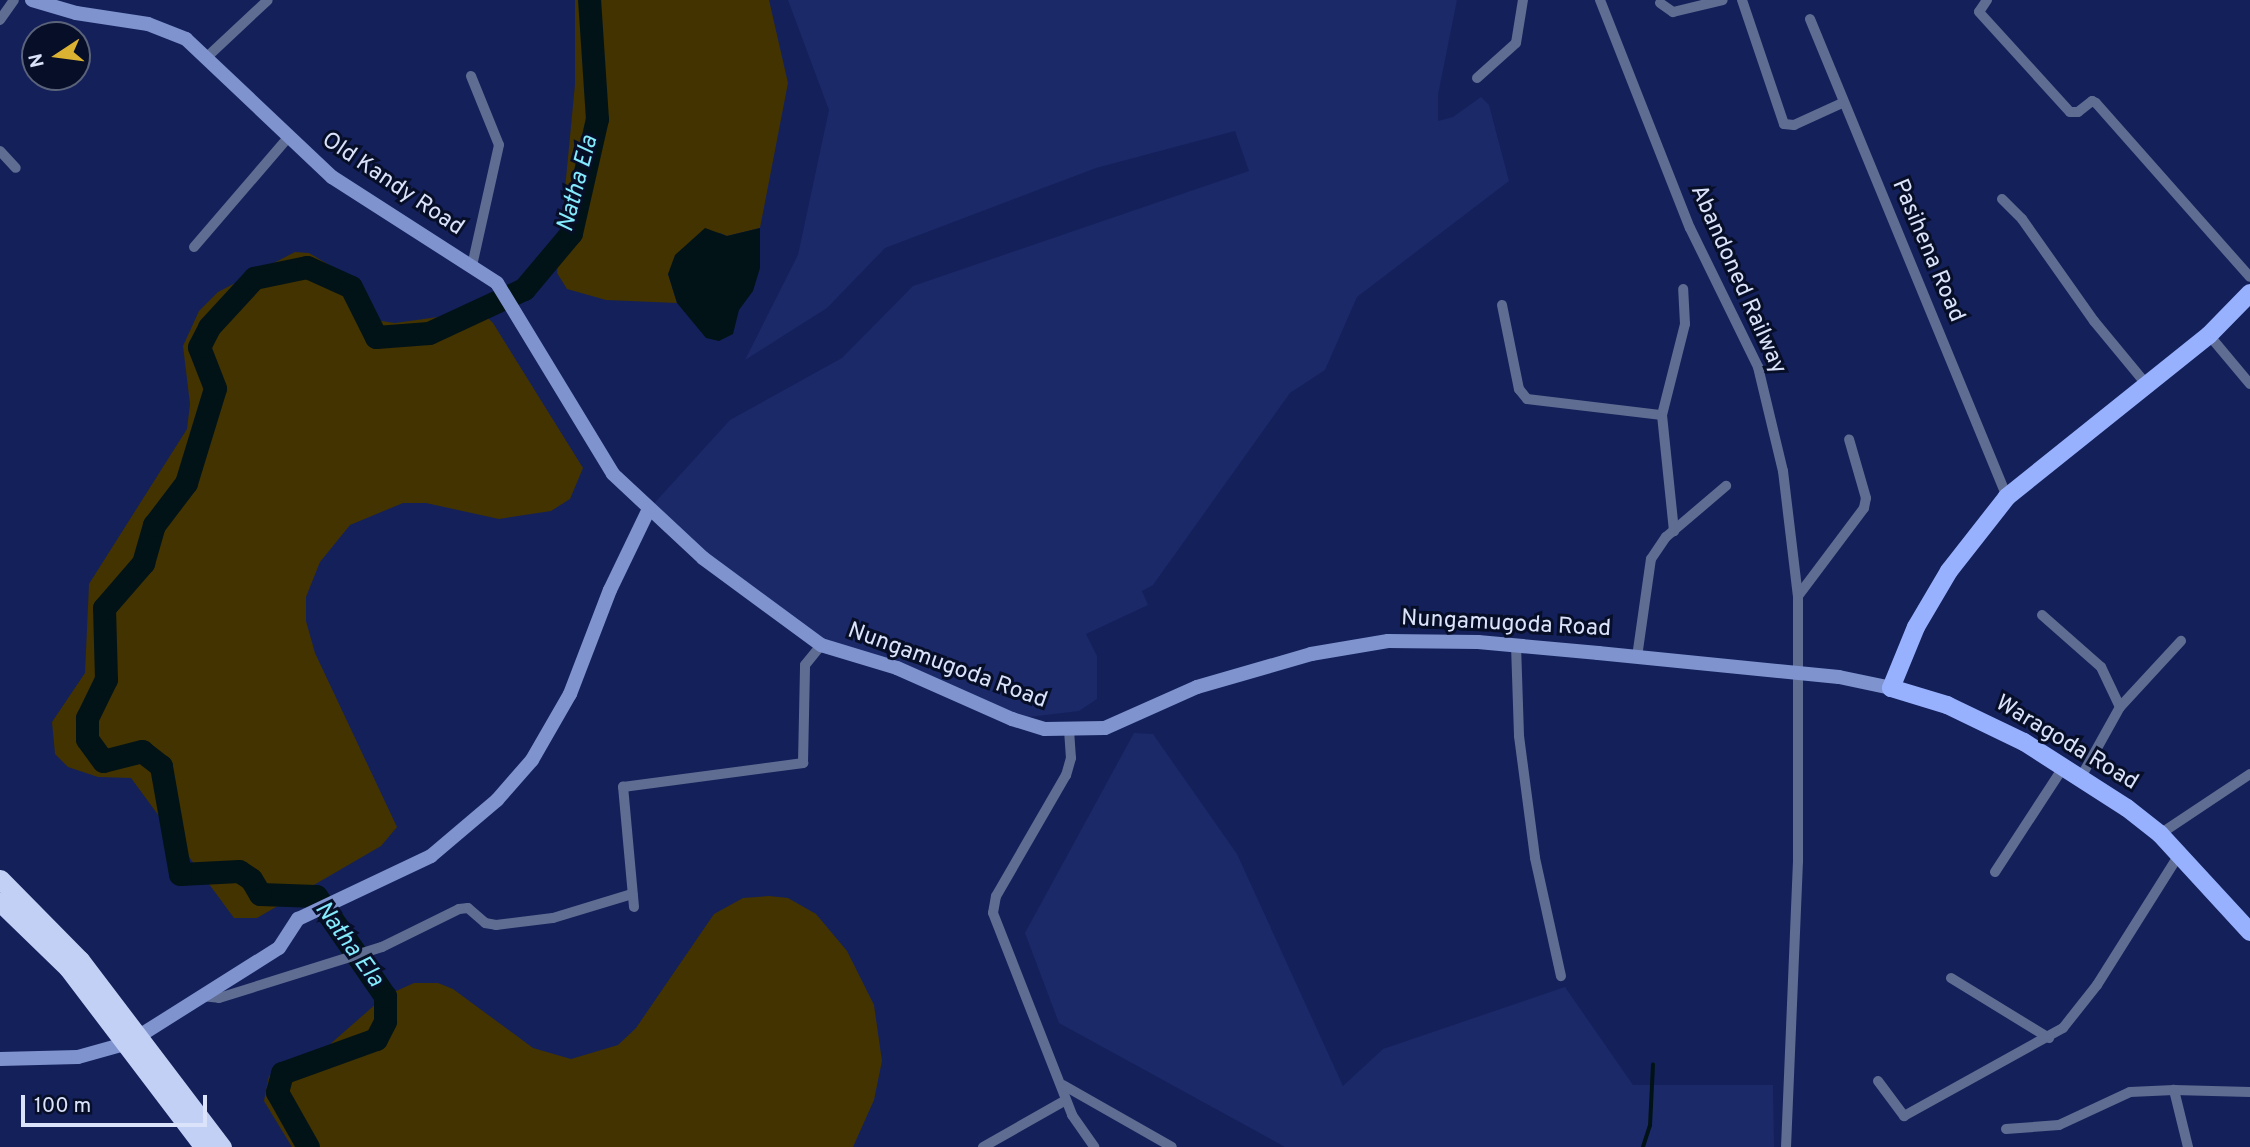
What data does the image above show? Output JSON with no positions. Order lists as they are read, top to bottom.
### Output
{
  "streets": {
    "main road": ["Waragoda Road"],
    "street": [
      "Old Kandy Road",
      "Pasihena Road",
      "Abandoned Railway",
      "Nungamugoda Road"
    ]
  },
  "crossings": [
    ["Old Kandy Road", "Nungamugoda Road"],
    ["Abandoned Railway", "Nungamugoda Road"],
    ["Nungamugoda Road", "Waragoda Road"]
  ],
  "water": ["Natha Ela"],
  "scale_bar": "100 m",
  "north": "left"
}
